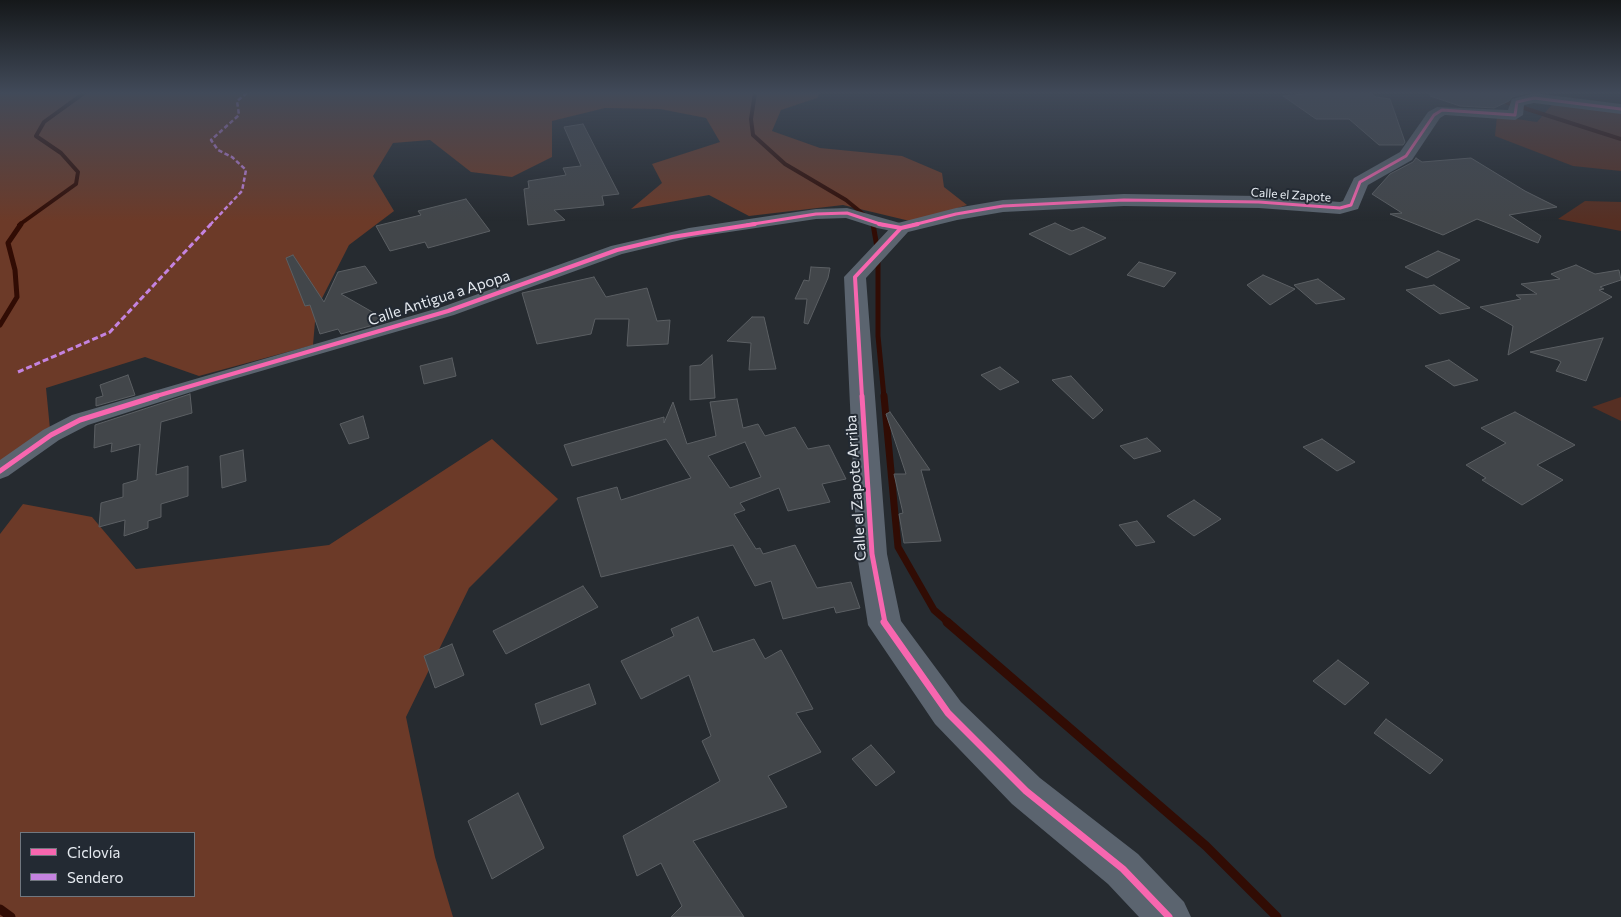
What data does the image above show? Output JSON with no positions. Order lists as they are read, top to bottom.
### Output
{
  "streets": {
    "street": ["Calle el Zapote", "Calle Antigua a Apopa", "Calle el Zapote Arriba"]
  },
  "crossings": [
    ["Calle el Zapote", "Calle Antigua a Apopa"],
    ["Calle el Zapote", "Calle el Zapote Arriba"],
    ["Calle Antigua a Apopa", "Calle el Zapote Arriba"]
  ],
  "legend": ["Ciclovía", "Sendero"]
}
